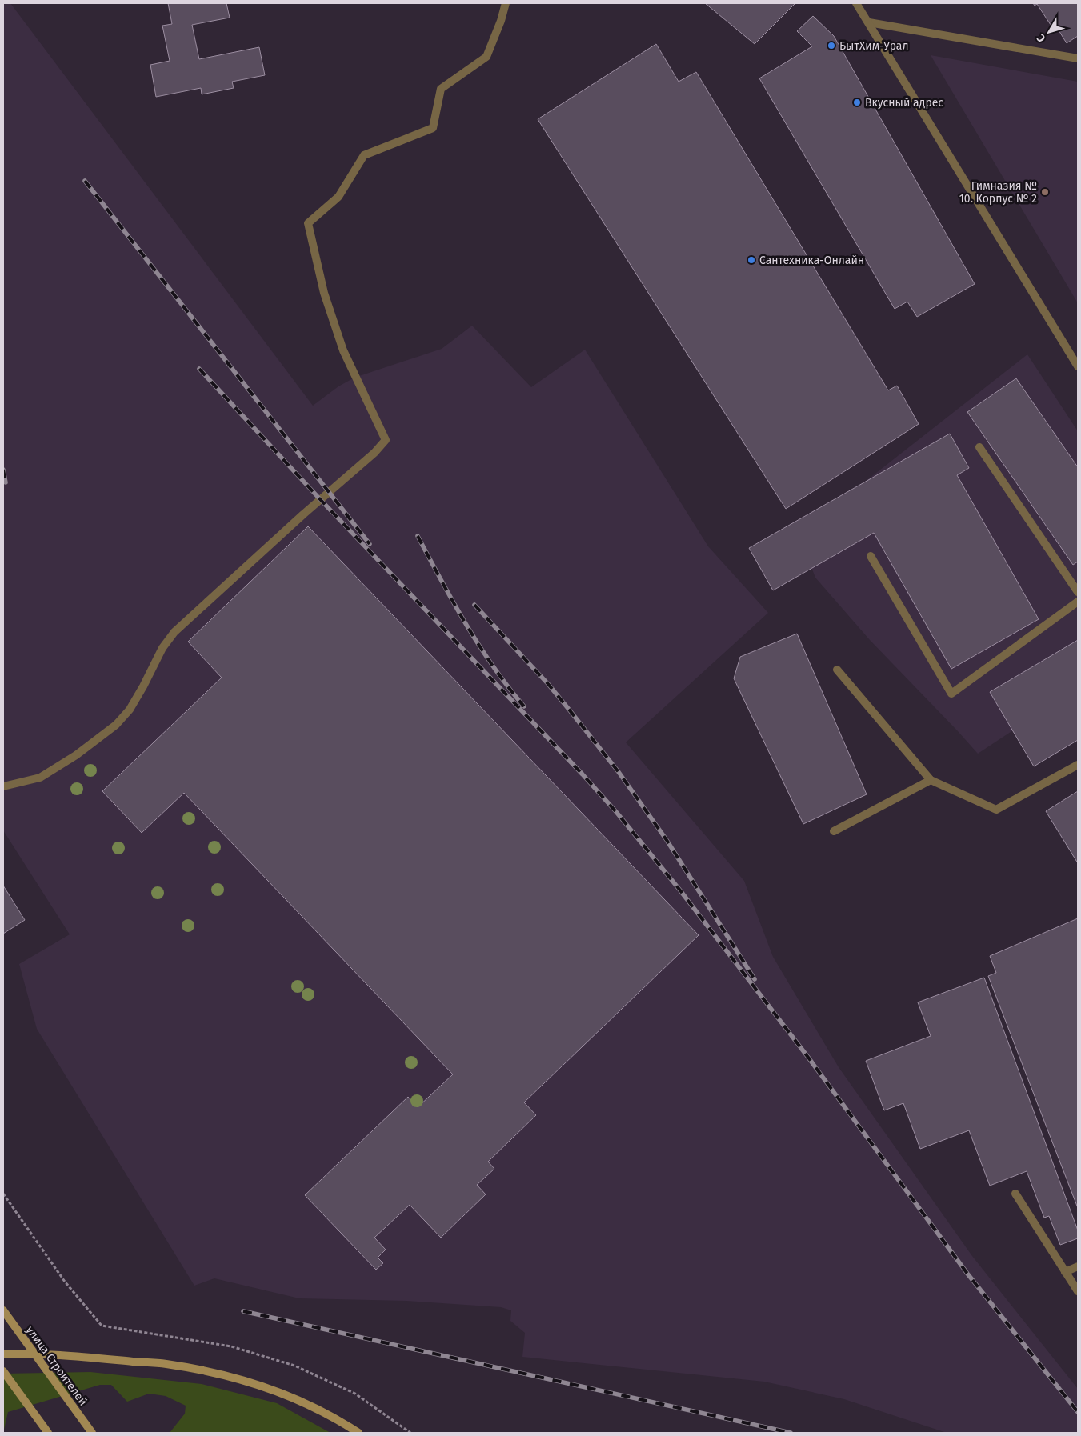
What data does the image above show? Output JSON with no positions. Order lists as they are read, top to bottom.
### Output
{
  "streets": {
    "main road": ["улица Строителей"]
  },
  "places": [
    "БытХим-Урал",
    "Вкусный адрес",
    "Гимназия № 10. Корпус № 2",
    "Сантехника-Онлайн"
  ],
  "north": "bottom left"
}
